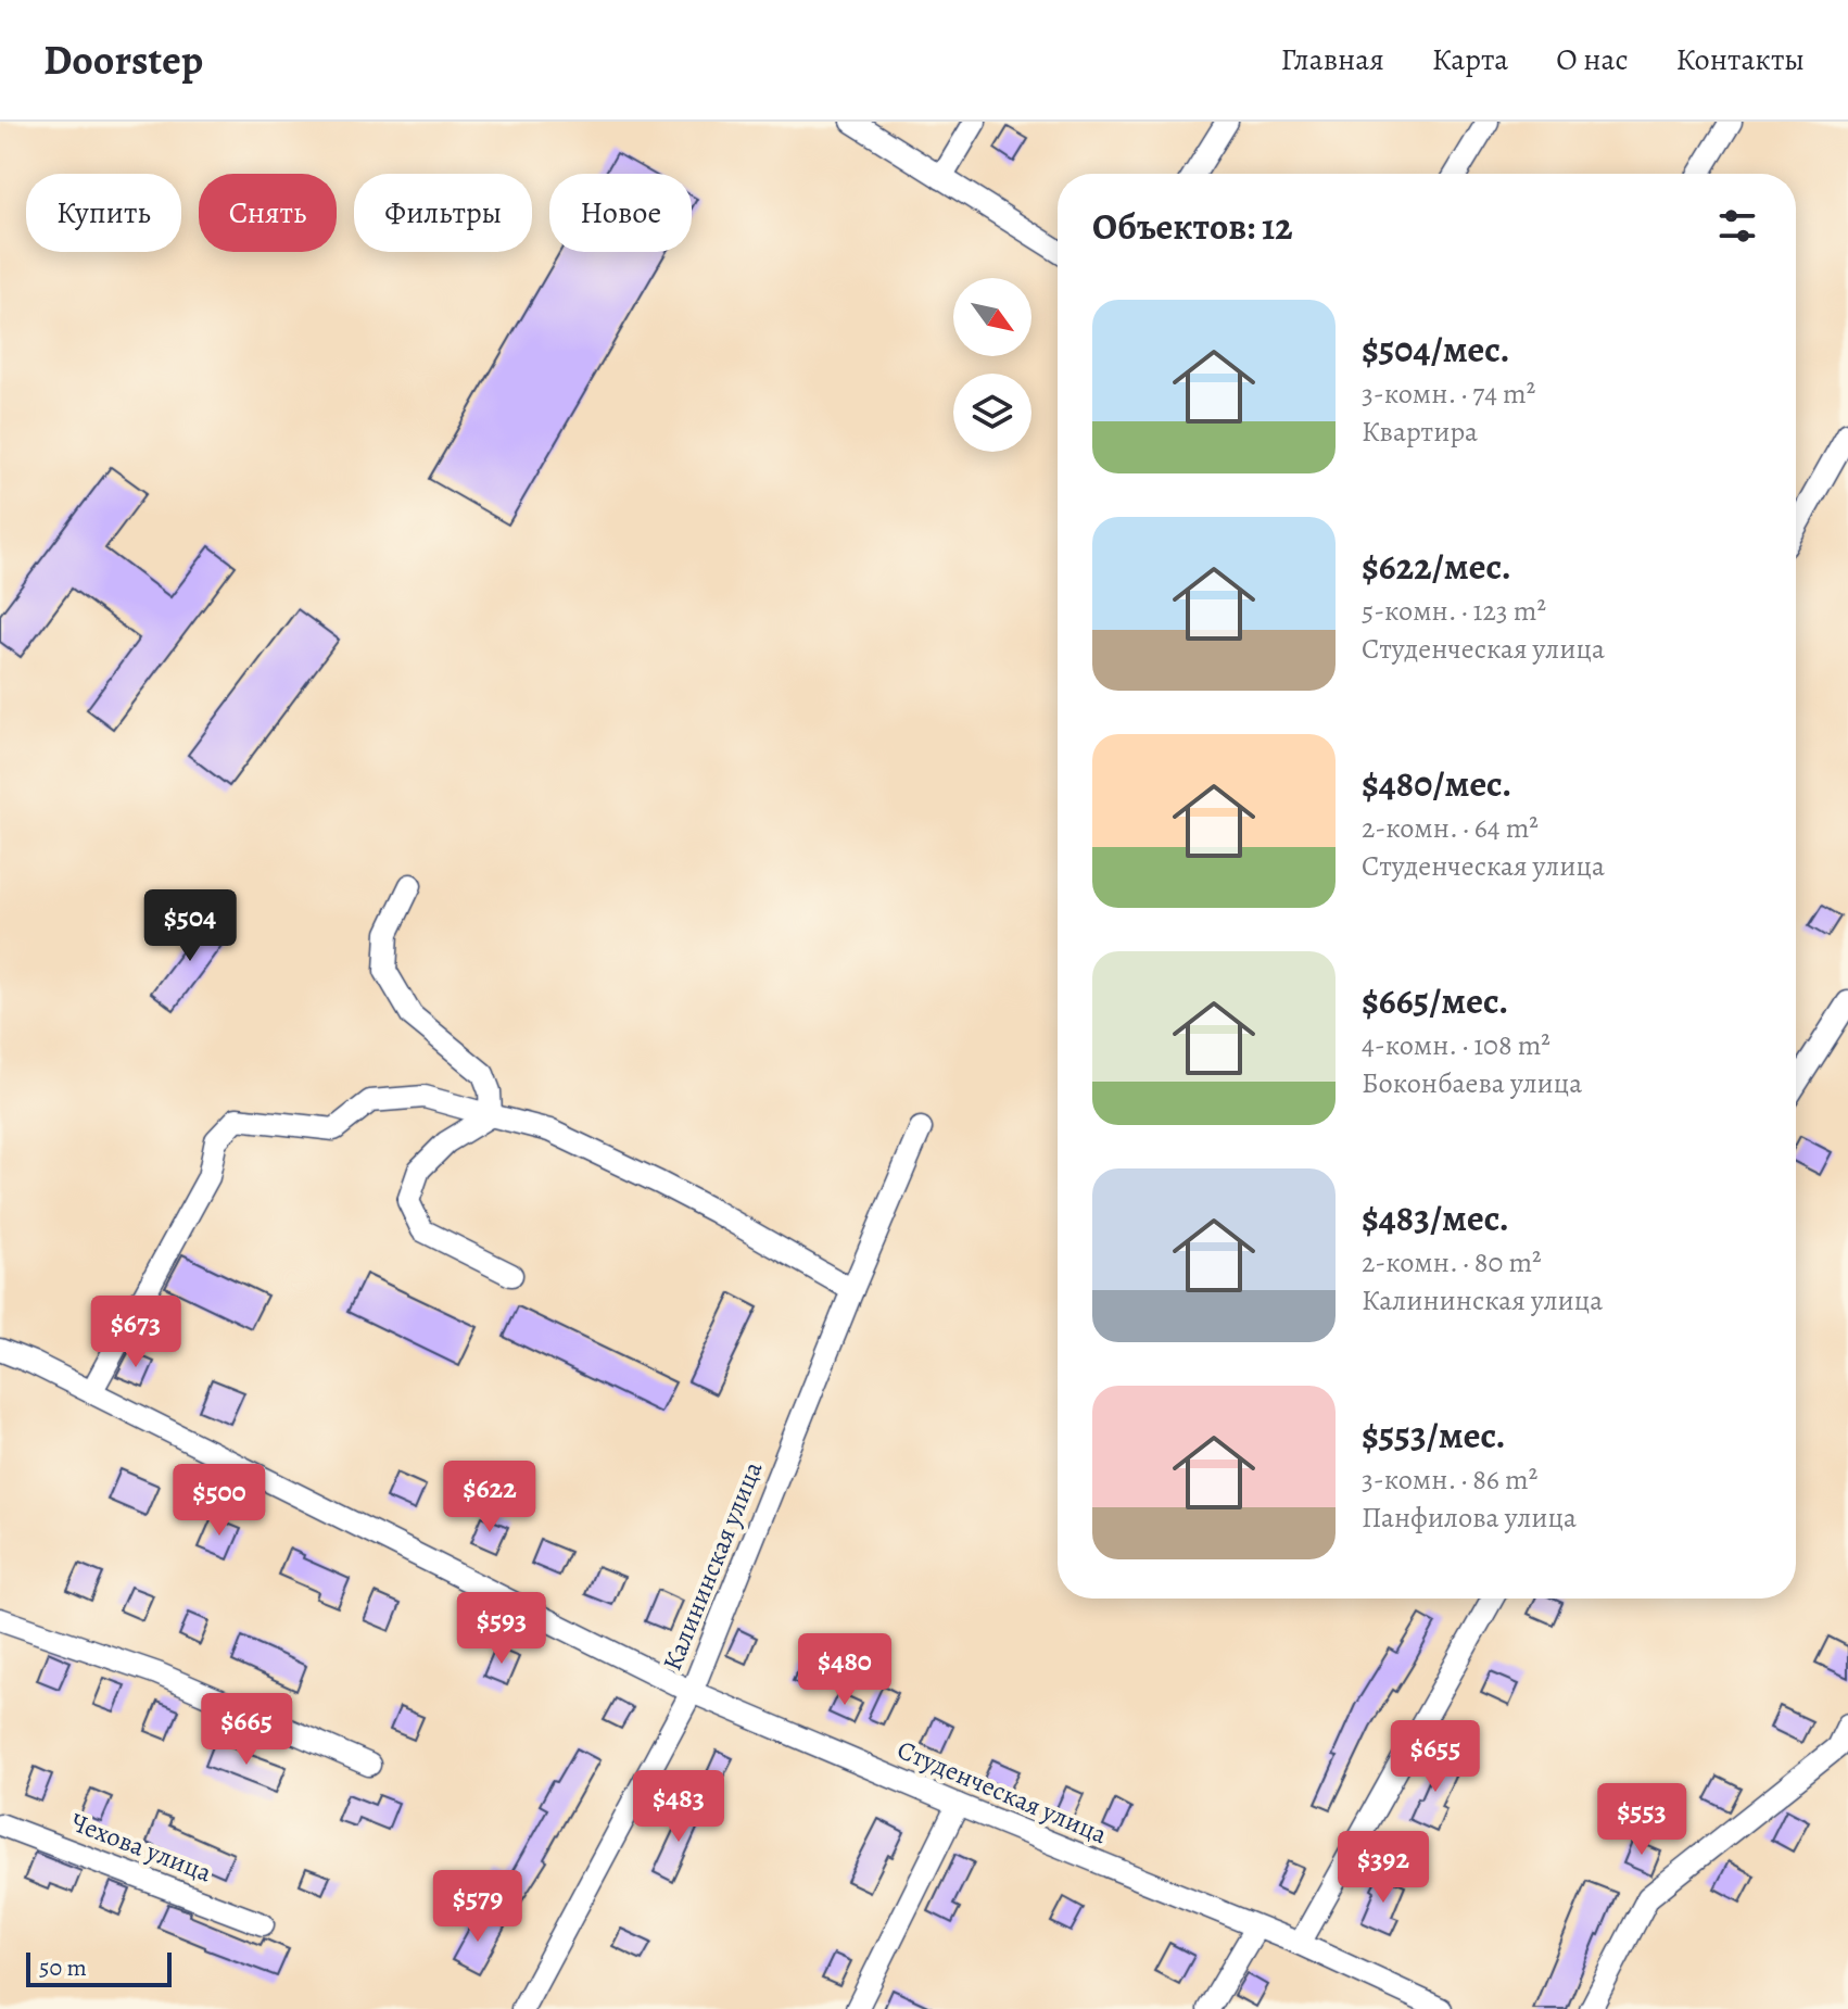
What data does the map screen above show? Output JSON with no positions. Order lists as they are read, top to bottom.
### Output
{
  "streets": {
    "street": ["Калининская улица", "Студенческая улица", "Чехова улица"]
  },
  "crossings": [
    ["Калининская улица", "Студенческая улица"]
  ],
  "scale_bar": "50 m",
  "north": "bottom right",
  "page": {
    "header": "Doorstep",
    "nav": [
      "Главная",
      "Карта",
      "О нас",
      "Контакты"
    ],
    "chip": [
      "Купить",
      "Снять",
      "Фильтры",
      "Новое"
    ],
    "heading": "Объектов: 12",
    "list": [
      {
        "name": "$504/мес.",
        "note": "3-комн. · 74 m² · Квартира"
      },
      {
        "name": "$622/мес.",
        "note": "5-комн. · 123 m² · Студенческая улица"
      },
      {
        "name": "$480/мес.",
        "note": "2-комн. · 64 m² · Студенческая улица"
      },
      {
        "name": "$665/мес.",
        "note": "4-комн. · 108 m² · Боконбаева улица"
      },
      {
        "name": "$483/мес.",
        "note": "2-комн. · 80 m² · Калининская улица"
      },
      {
        "name": "$553/мес.",
        "note": "3-комн. · 86 m² · Панфилова улица"
      }
    ],
    "price": [
      "$504",
      "$673",
      "$622",
      "$500",
      "$593",
      "$480",
      "$665",
      "$655",
      "$483",
      "$553",
      "$392",
      "$579"
    ],
    "scale": "50 m"
  }
}
